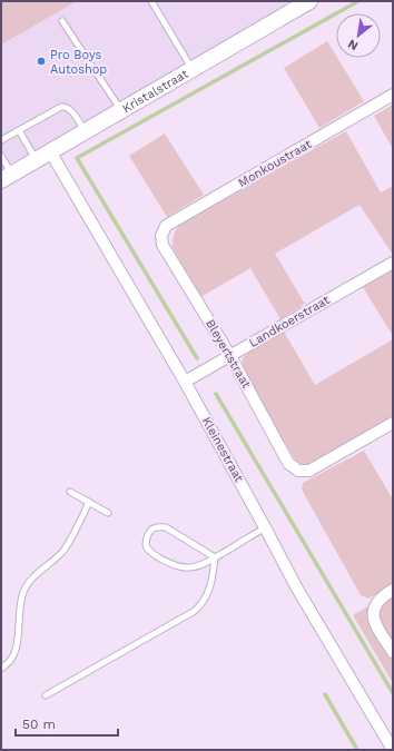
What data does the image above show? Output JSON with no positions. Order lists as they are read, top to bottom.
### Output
{
  "streets": {
    "street": [
      "Kristalstraat",
      "Monkoustraat",
      "Landkoerstraat",
      "Bleyertstraat",
      "Kleinestraat"
    ]
  },
  "crossings": [
    ["Kristalstraat", "Kleinestraat"],
    ["Monkoustraat", "Bleyertstraat"],
    ["Landkoerstraat", "Bleyertstraat"],
    ["Landkoerstraat", "Kleinestraat"]
  ],
  "places": ["Pro Boys Autoshop"],
  "scale_bar": "50 m",
  "north": "bottom left"
}
